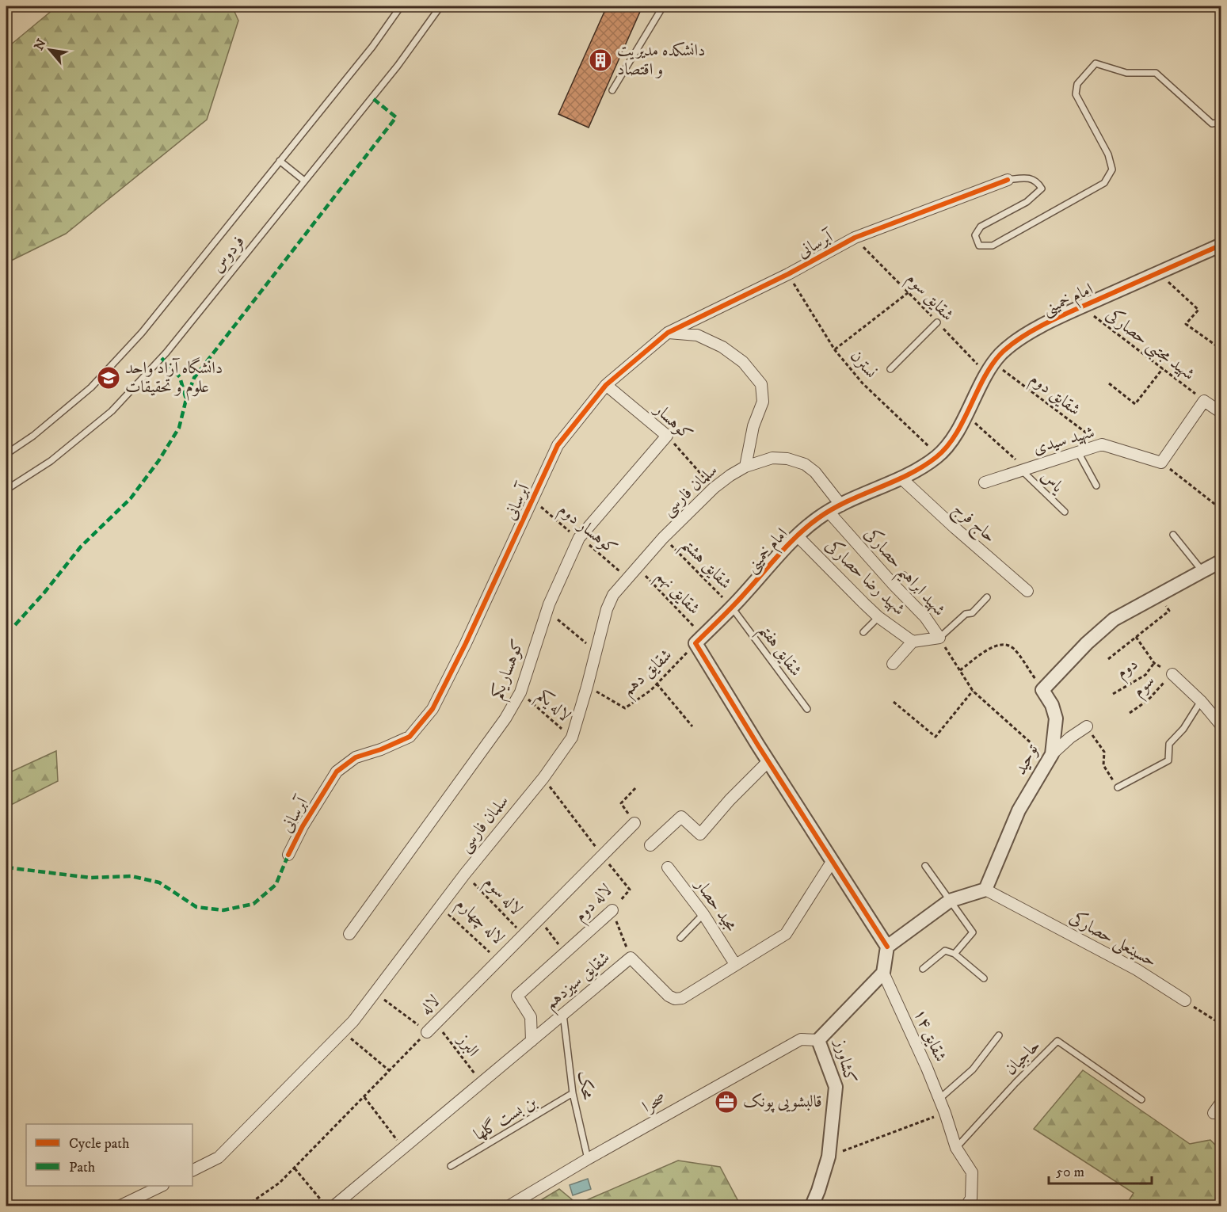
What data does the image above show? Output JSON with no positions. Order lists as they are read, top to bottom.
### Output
{
  "streets": {
    "street": [
      "آبرسانی",
      "امام خمینی",
      "کوهسار",
      "شهید سیدی",
      "سلمان فارسی",
      "حاج فرج",
      "شهید ابراهیم حصارکی",
      "شهید رضا حصارکی",
      "کوهسار یکم",
      "توحید",
      "لاله دوم",
      "مجید حصار",
      "حسینعلی حصارکی",
      "شقایق سیزدهم",
      "لاله",
      "شقایق ۱۴",
      "کشاورز",
      "صحرا"
    ],
    "lane": [
      "فردوس",
      "یاس",
      "شقایق هفتم",
      "حاجیان",
      "محک",
      "بن بست گلها"
    ],
    "path": [
      "شقایق سوم",
      "شهید مجتبی حصارکی",
      "نسترن",
      "شقایق دوم",
      "کوهسار دوم",
      "شقایق هشتم",
      "شقایق نهم",
      "دوم",
      "شقایق دهم",
      "سوم",
      "لاله یکم",
      "لاله سوم",
      "لاله چهارم",
      "البرز"
    ]
  },
  "crossings": [
    ["آبرسانی", "شقایق سوم"],
    ["آبرسانی", "نسترن"],
    ["آبرسانی", "کوهسار"],
    ["آبرسانی", "کوهسار دوم"],
    ["شقایق سوم", "امام خمینی"],
    ["امام خمینی", "شهید مجتبی حصارکی"],
    ["امام خمینی", "نسترن"],
    ["امام خمینی", "شقایق دوم"],
    ["امام خمینی", "حاج فرج"],
    ["امام خمینی", "شقایق هشتم"],
    ["امام خمینی", "شهید ابراهیم حصارکی"],
    ["امام خمینی", "شهید رضا حصارکی"],
    ["امام خمینی", "شقایق نهم"],
    ["امام خمینی", "شقایق هفتم"],
    ["امام خمینی", "شقایق دهم"],
    ["شقایق دوم", "شهید سیدی"],
    ["کوهسار", "سلمان فارسی"],
    ["کوهسار", "کوهسار یکم"],
    ["شهید سیدی", "یاس"],
    ["سلمان فارسی", "کوهسار دوم"],
    ["سلمان فارسی", "شقایق هشتم"],
    ["سلمان فارسی", "شقایق نهم"],
    ["سلمان فارسی", "شقایق دهم"],
    ["سلمان فارسی", "لاله یکم"],
    ["سلمان فارسی", "لاله سوم"],
    ["سلمان فارسی", "لاله دوم"],
    ["سلمان فارسی", "لاله چهارم"],
    ["کوهسار دوم", "کوهسار یکم"],
    ["شقایق هشتم", "شقایق هفتم"],
    ["شهید ابراهیم حصارکی", "توحید"],
    ["شقایق نهم", "شقایق دهم"],
    ["کوهسار یکم", "لاله یکم"],
    ["توحید", "حسینعلی حصارکی"],
    ["لاله سوم", "لاله دوم"],
    ["لاله سوم", "لاله"],
    ["لاله دوم", "شقایق سیزدهم"],
    ["لاله دوم", "لاله"],
    ["مجید حصار", "شقایق سیزدهم"],
    ["لاله چهارم", "لاله"],
    ["شقایق سیزدهم", "البرز"],
    ["شقایق سیزدهم", "محک"],
    ["لاله", "البرز"],
    ["شقایق ۱۴", "حاجیان"],
    ["شقایق ۱۴", "کشاورز"],
    ["کشاورز", "صحرا"],
    ["محک", "صحرا"],
    ["محک", "بن بست گلها"]
  ],
  "places": {
    "building": ["دانشکده مدیریت و اقتصاد"],
    "school or university": ["دانشگاه آزاد واحد علوم و تحقیقات"],
    "office": ["قالبشویی پونک"]
  },
  "legend": ["Cycle path", "Path"],
  "scale_bar": "50 m",
  "north": "top left"
}
